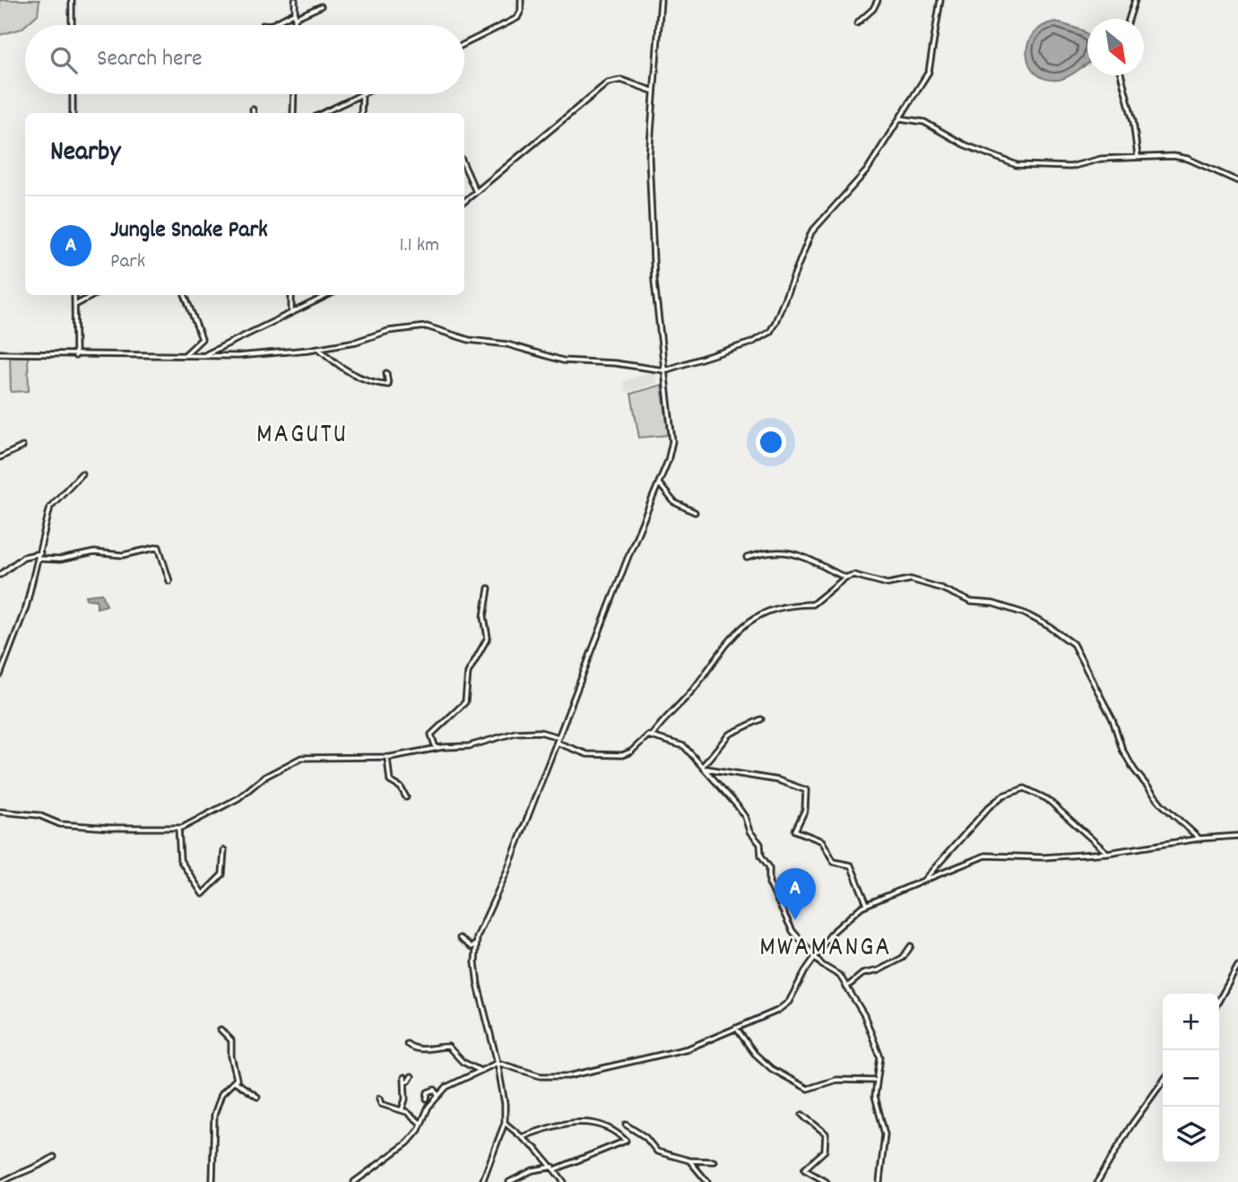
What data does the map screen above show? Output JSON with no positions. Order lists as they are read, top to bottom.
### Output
{
  "districts": ["MAGUTU", "MWAMANGA"],
  "north": "bottom right",
  "page": {
    "search": "Search here",
    "heading": "Nearby",
    "list": [
      {
        "mark": "A",
        "name": "Jungle Snake Park",
        "note": "Park",
        "value": "1.1 km"
      }
    ],
    "pins": "A",
    "map_buttons": ["+", "−"]
  }
}
